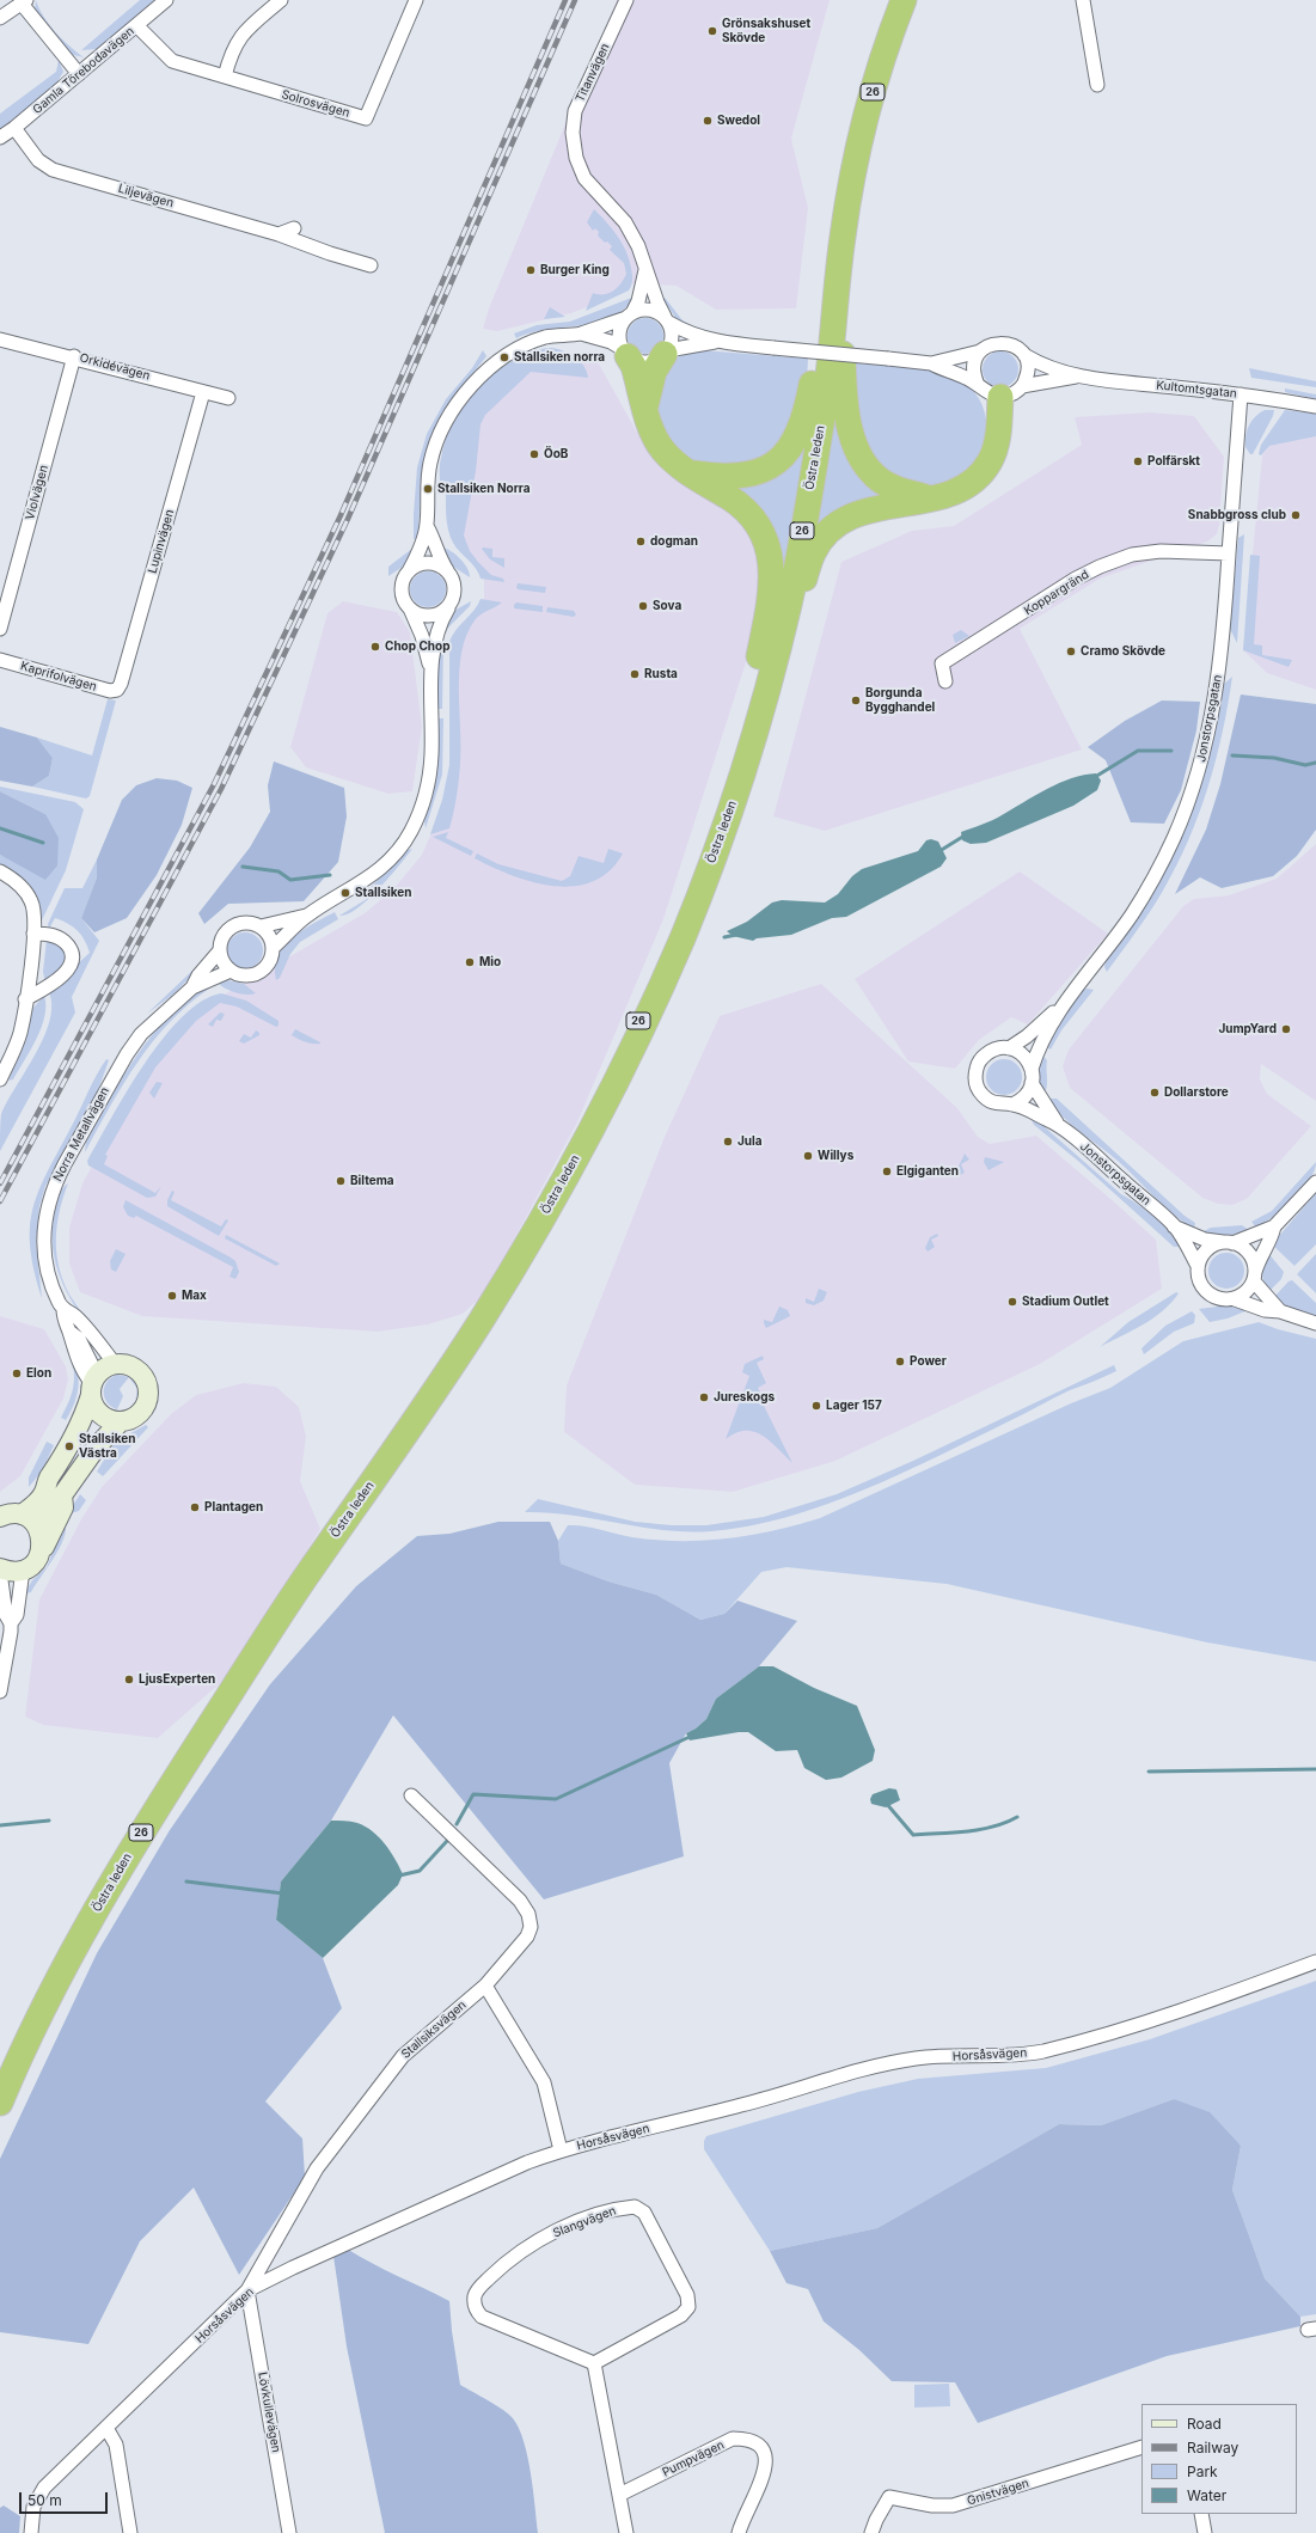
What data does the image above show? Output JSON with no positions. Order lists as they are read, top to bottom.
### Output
{
  "streets": {
    "highway": ["26", "Östra leden"],
    "street": [
      "Gamla Törebodavägen",
      "Titanvägen",
      "Solrosvägen",
      "Liljevägen",
      "Orkidévägen",
      "Kultomtsgatan",
      "Violvägen",
      "Lupinvägen",
      "Koppargränd",
      "Kaprifolvägen",
      "Jonstorpsgatan",
      "Norra Metallvägen",
      "Stallsiksvägen",
      "Horsåsvägen",
      "Slangvägen",
      "Lövkullevägen",
      "Pumpvägen",
      "Gnistvägen"
    ]
  },
  "crossings": [
    ["Gamla Törebodavägen", "Solrosvägen"],
    ["Gamla Törebodavägen", "Liljevägen"],
    ["Orkidévägen", "Violvägen"],
    ["Orkidévägen", "Lupinvägen"],
    ["Kultomtsgatan", "Jonstorpsgatan"],
    ["Lupinvägen", "Kaprifolvägen"],
    ["Koppargränd", "Jonstorpsgatan"],
    ["Stallsiksvägen", "Horsåsvägen"],
    ["Stallsiksvägen", "Lövkullevägen"],
    ["Horsåsvägen", "Lövkullevägen"]
  ],
  "places": [
    "Grönsakshuset Skövde",
    "Swedol",
    "Burger King",
    "Stallsiken norra",
    "ÖoB",
    "Polfärskt",
    "Stallsiken Norra",
    "Snabbgross club",
    "dogman",
    "Sova",
    "Chop Chop",
    "Cramo Skövde",
    "Rusta",
    "Borgunda Bygghandel",
    "Stallsiken",
    "Mio",
    "JumpYard",
    "Dollarstore",
    "Jula",
    "Willys",
    "Elgiganten",
    "Biltema",
    "Max",
    "Stadium Outlet",
    "Power",
    "Elon",
    "Jureskogs",
    "Lager 157",
    "Stallsiken Västra",
    "Plantagen",
    "LjusExperten"
  ],
  "legend": [
    "Road",
    "Railway",
    "Park",
    "Water"
  ],
  "scale_bar": "50 m"
}
